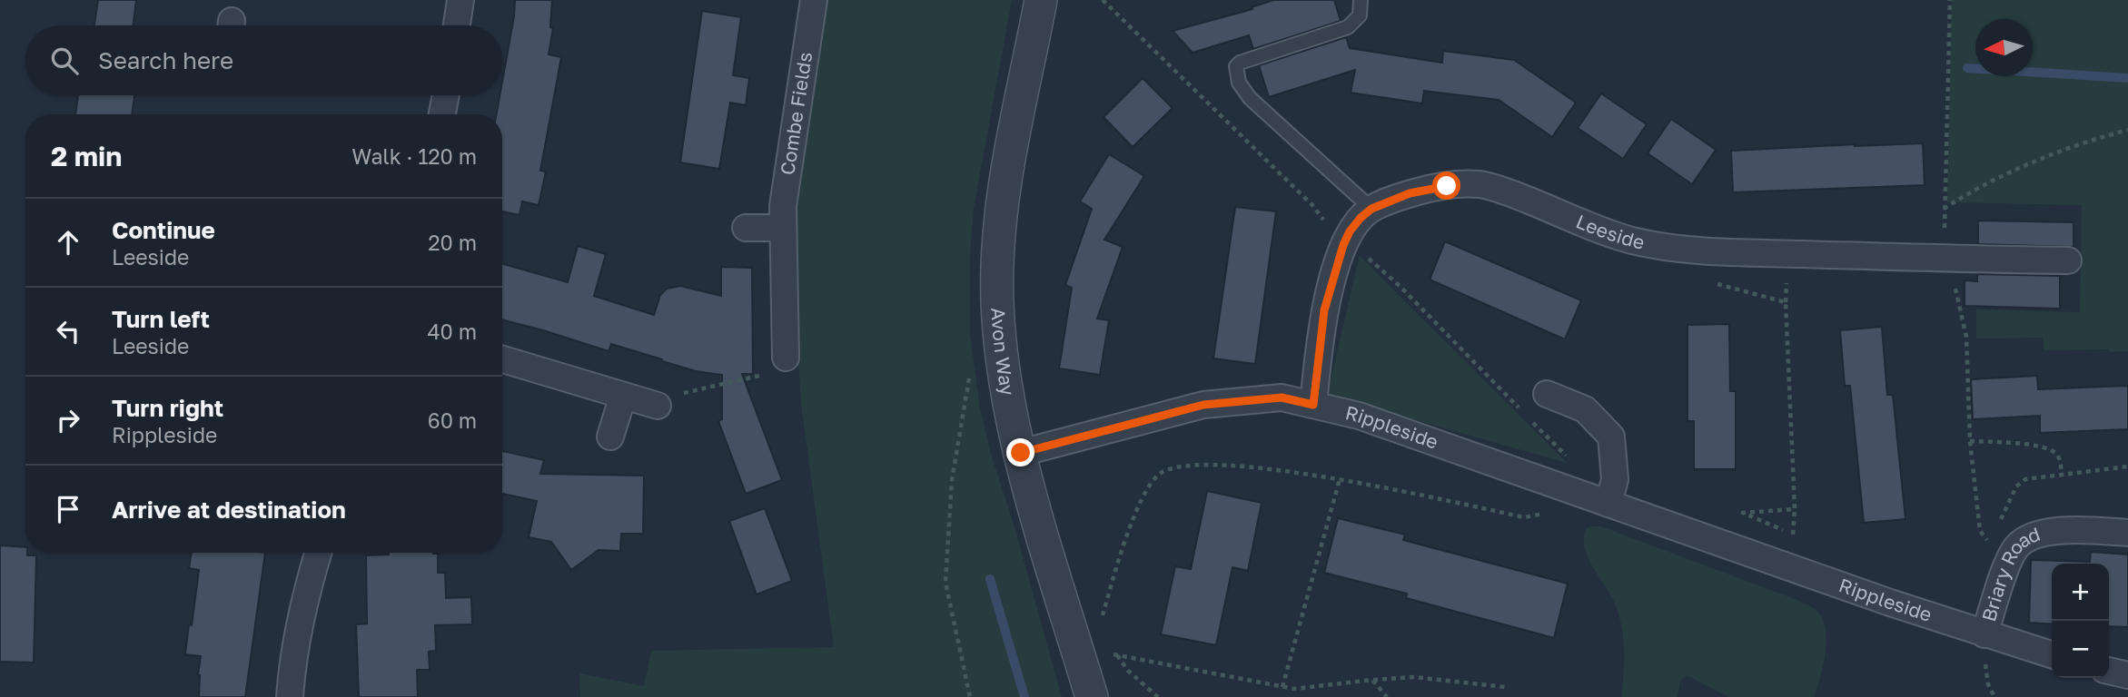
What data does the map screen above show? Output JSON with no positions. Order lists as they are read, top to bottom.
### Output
{
  "streets": {
    "street": [
      "Combe Fields",
      "Leeside",
      "Avon Way",
      "Rippleside",
      "Briary Road"
    ]
  },
  "crossings": [
    ["Leeside", "Rippleside"],
    ["Avon Way", "Rippleside"],
    ["Rippleside", "Briary Road"]
  ],
  "north": "left",
  "page": {
    "search": "Search here",
    "heading": ["2 min", "Walk · 120 m"],
    "list": [
      ["Continue", "Leeside", "20 m"],
      ["Turn left", "Leeside", "40 m"],
      ["Turn right", "Rippleside", "60 m"],
      "Arrive at destination"
    ],
    "map_buttons": ["+", "−"]
  }
}
